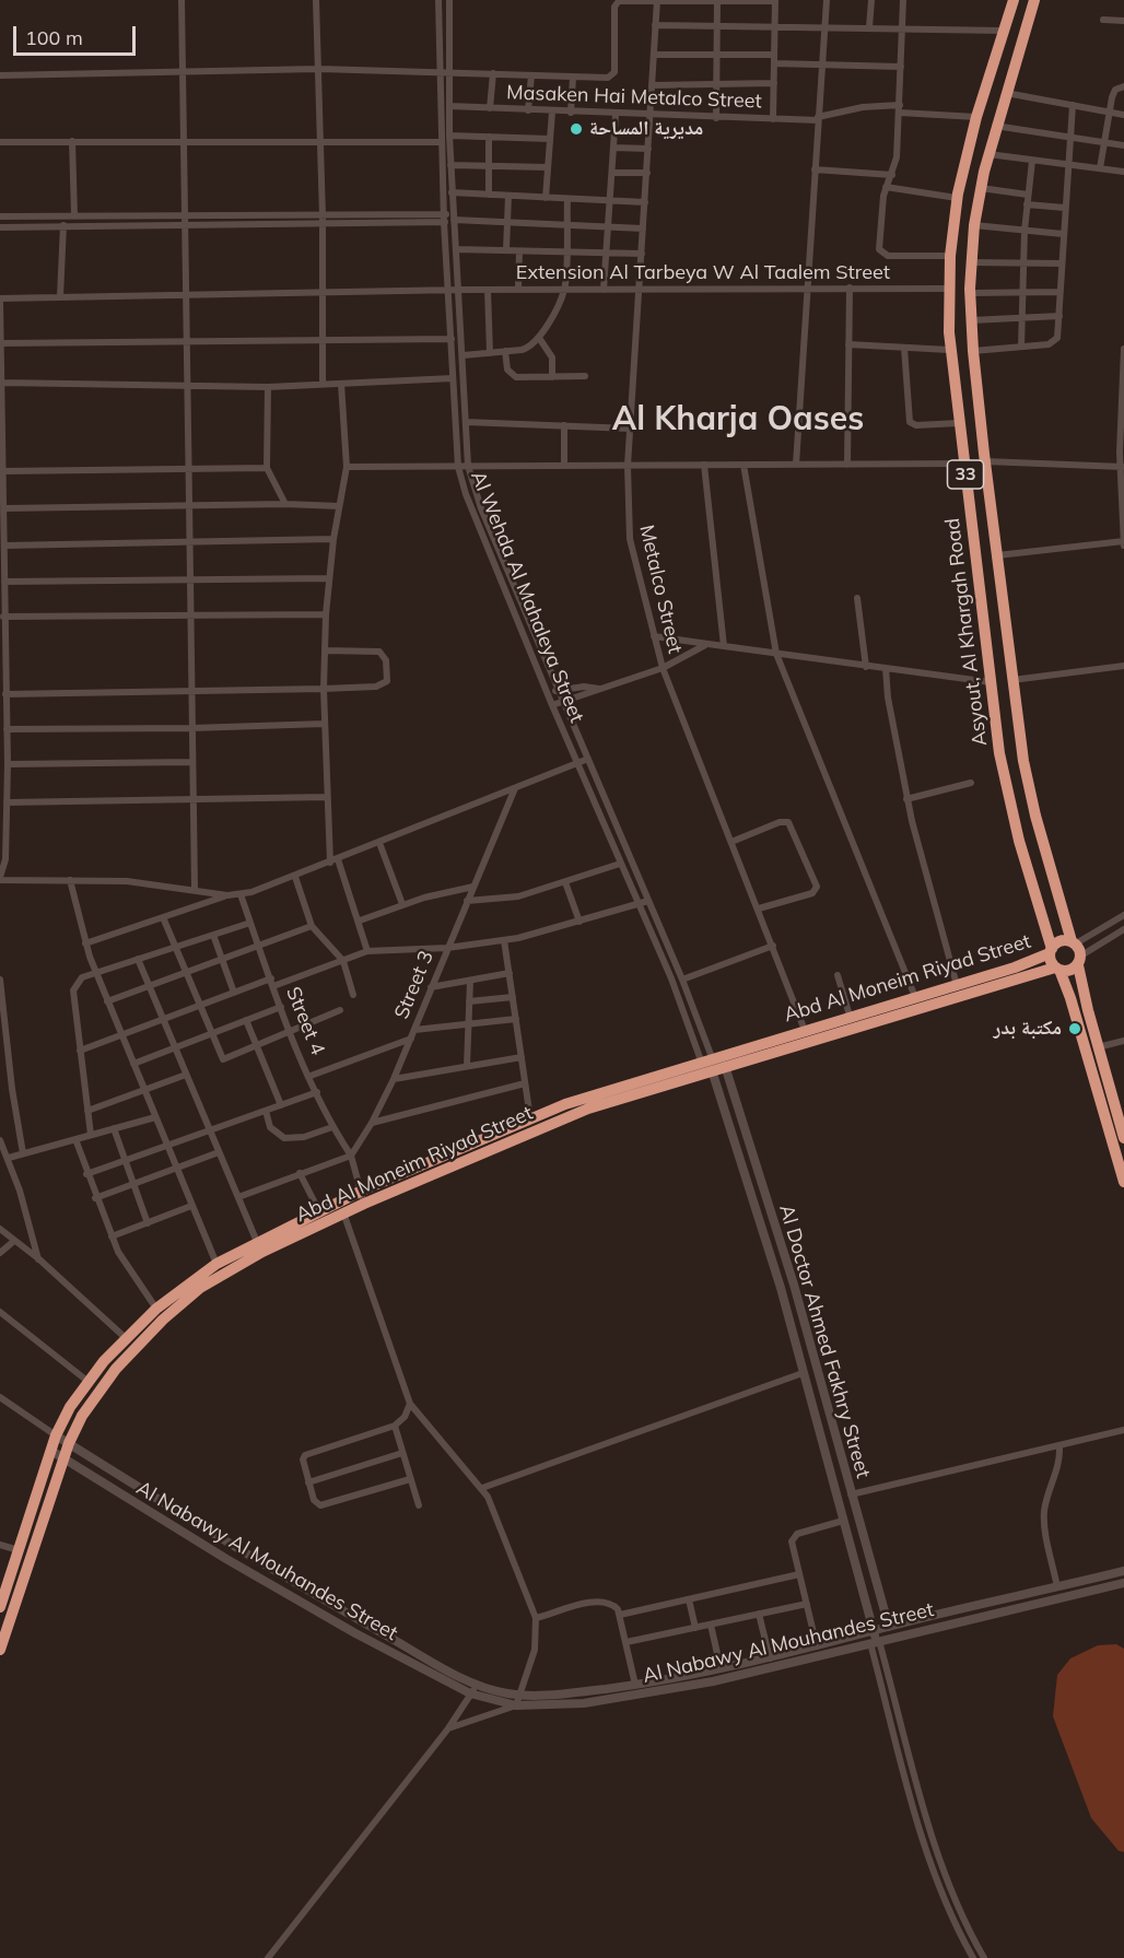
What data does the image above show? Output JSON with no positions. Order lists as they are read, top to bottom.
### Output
{
  "streets": {
    "highway": ["33", "Asyout, Al Khargah Road", "Abd Al Moneim Riyad Street"],
    "street": [
      "Masaken Hai Metalco Street",
      "Extension Al Tarbeya W Al Taalem Street",
      "Metalco Street",
      "Al Wehda Al Mahaleya Street",
      "Street 3",
      "Street 4",
      "Al Doctor Ahmed Fakhry Street",
      "Al Nabawy Al Mouhandes Street"
    ]
  },
  "crossings": [
    ["Masaken Hai Metalco Street", "Metalco Street"],
    ["Masaken Hai Metalco Street", "Al Wehda Al Mahaleya Street"],
    ["Masaken Hai Metalco Street", "Asyout, Al Khargah Road"],
    ["Extension Al Tarbeya W Al Taalem Street", "Metalco Street"],
    ["Extension Al Tarbeya W Al Taalem Street", "Al Wehda Al Mahaleya Street"],
    ["Extension Al Tarbeya W Al Taalem Street", "Asyout, Al Khargah Road"],
    ["Metalco Street", "Abd Al Moneim Riyad Street"],
    ["Al Wehda Al Mahaleya Street", "Abd Al Moneim Riyad Street"],
    ["Al Wehda Al Mahaleya Street", "Al Doctor Ahmed Fakhry Street"],
    ["Asyout, Al Khargah Road", "Abd Al Moneim Riyad Street"],
    ["Abd Al Moneim Riyad Street", "Al Doctor Ahmed Fakhry Street"],
    ["Abd Al Moneim Riyad Street", "Al Nabawy Al Mouhandes Street"],
    ["Street 3", "Street 4"],
    ["Al Doctor Ahmed Fakhry Street", "Al Nabawy Al Mouhandes Street"]
  ],
  "districts": ["Al Kharja Oases"],
  "places": ["مديرية المساحة", "مكتبة بدر"],
  "scale_bar": "100 m"
}
